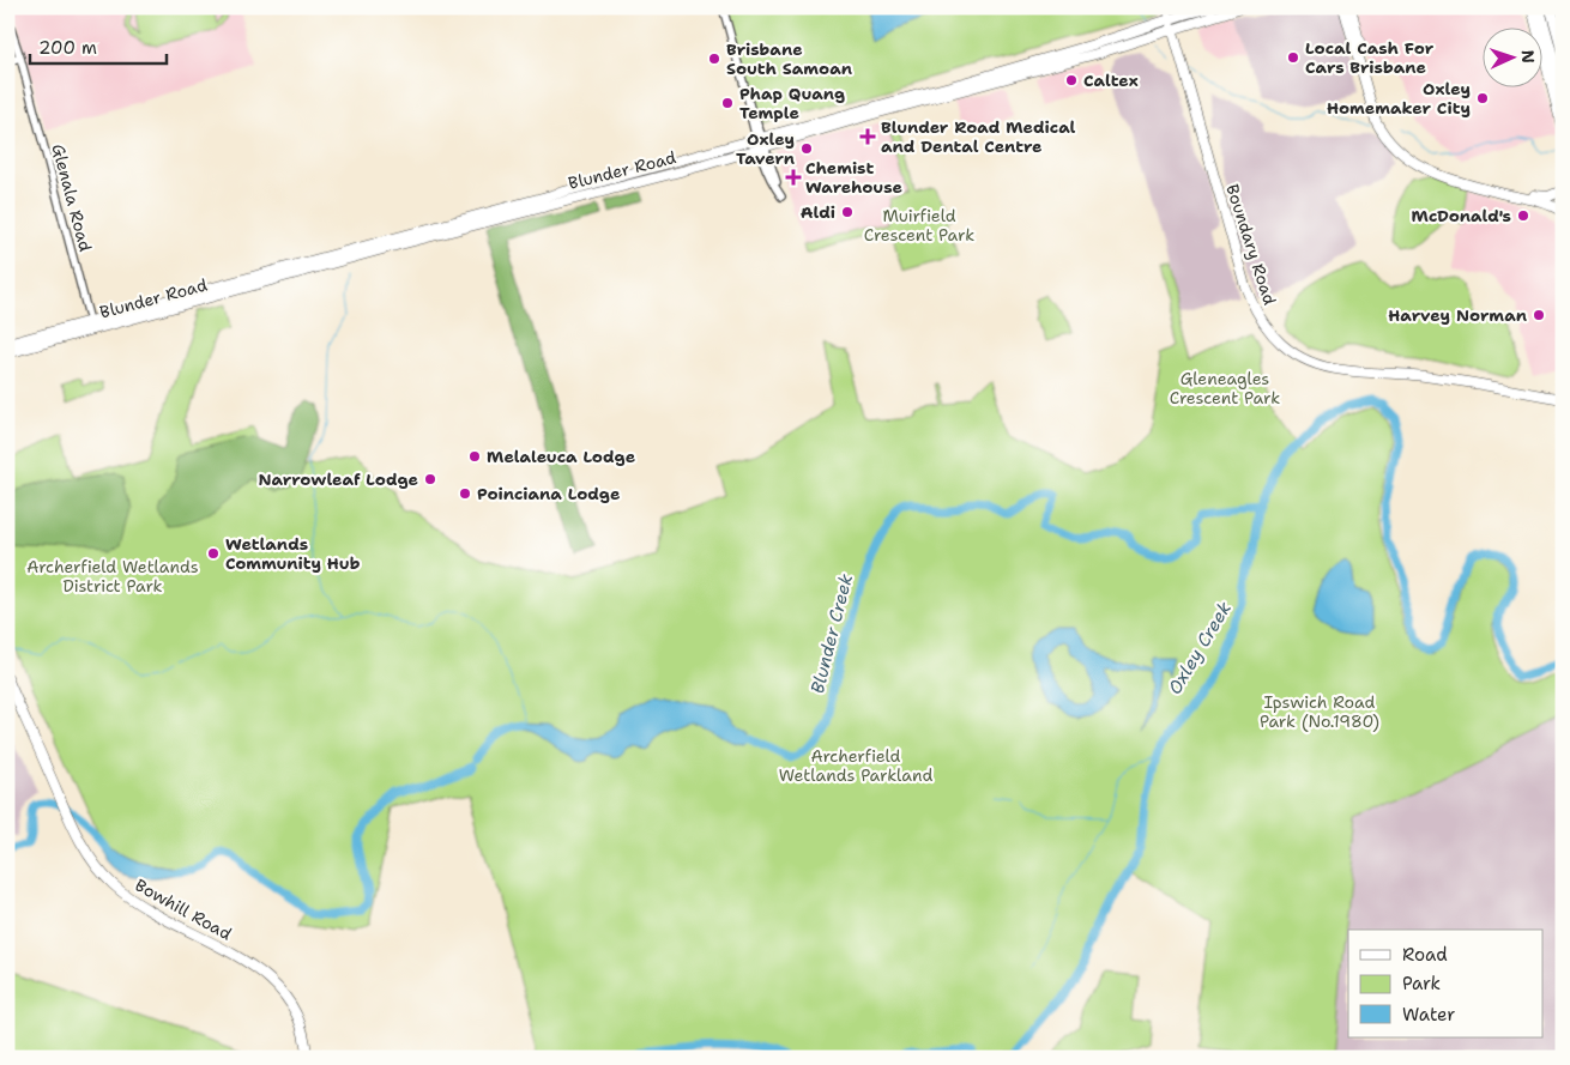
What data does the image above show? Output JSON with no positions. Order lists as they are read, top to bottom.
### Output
{
  "streets": {
    "main road": ["Blunder Road", "Boundary Road", "Bowhill Road"],
    "street": ["Glenala Road"]
  },
  "crossings": [
    ["Blunder Road", "Glenala Road"],
    ["Blunder Road", "Boundary Road"]
  ],
  "water": ["Blunder Creek", "Oxley Creek"],
  "parks": [
    "Muirfield Crescent Park",
    "Gleneagles Crescent Park",
    "Archerfield Wetlands District Park",
    "Ipswich Road Park (No.1980)",
    "Archerfield Wetlands Parkland"
  ],
  "places": {
    "other": [
      "Local Cash For Cars Brisbane",
      "Brisbane South Samoan",
      "Caltex",
      "Oxley Homemaker City",
      "Phap Quang Temple",
      "Oxley Tavern",
      "Aldi",
      "McDonald's",
      "Harvey Norman",
      "Melaleuca Lodge",
      "Narrowleaf Lodge",
      "Poinciana Lodge",
      "Wetlands Community Hub"
    ],
    "health": ["Blunder Road Medical and Dental Centre", "Chemist Warehouse"]
  },
  "legend": ["Road", "Park", "Water"],
  "scale_bar": "200 m",
  "north": "right"
}
